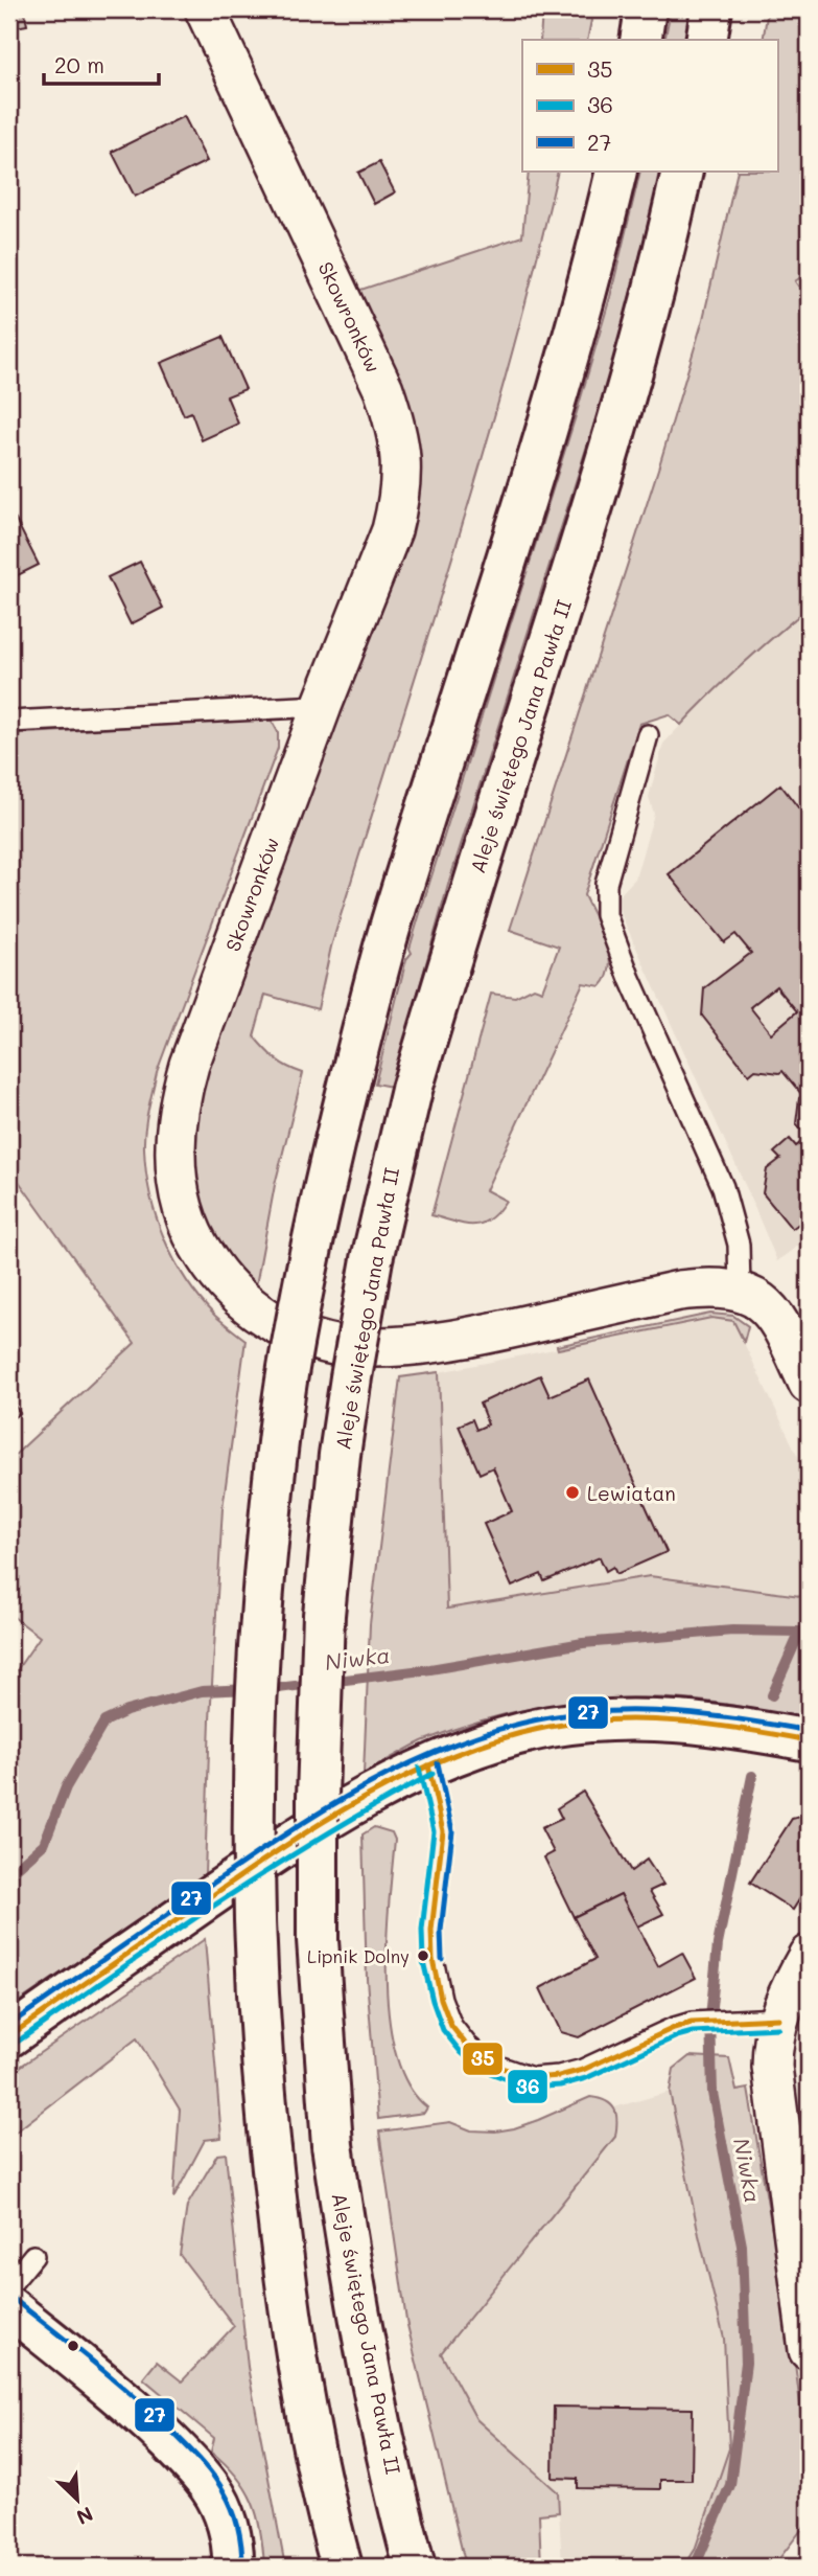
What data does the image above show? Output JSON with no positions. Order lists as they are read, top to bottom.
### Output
{
  "streets": {
    "main road": ["Aleje świętego Jana Pawła II"],
    "street": ["Skowronków"]
  },
  "water": ["Niwka"],
  "places": ["Lewiatan", "Lipnik Dolny"],
  "lines": ["transit line 27", "transit line 35", "transit line 36"],
  "legend": ["35", "36", "27"],
  "scale_bar": "20 m",
  "north": "bottom right"
}
